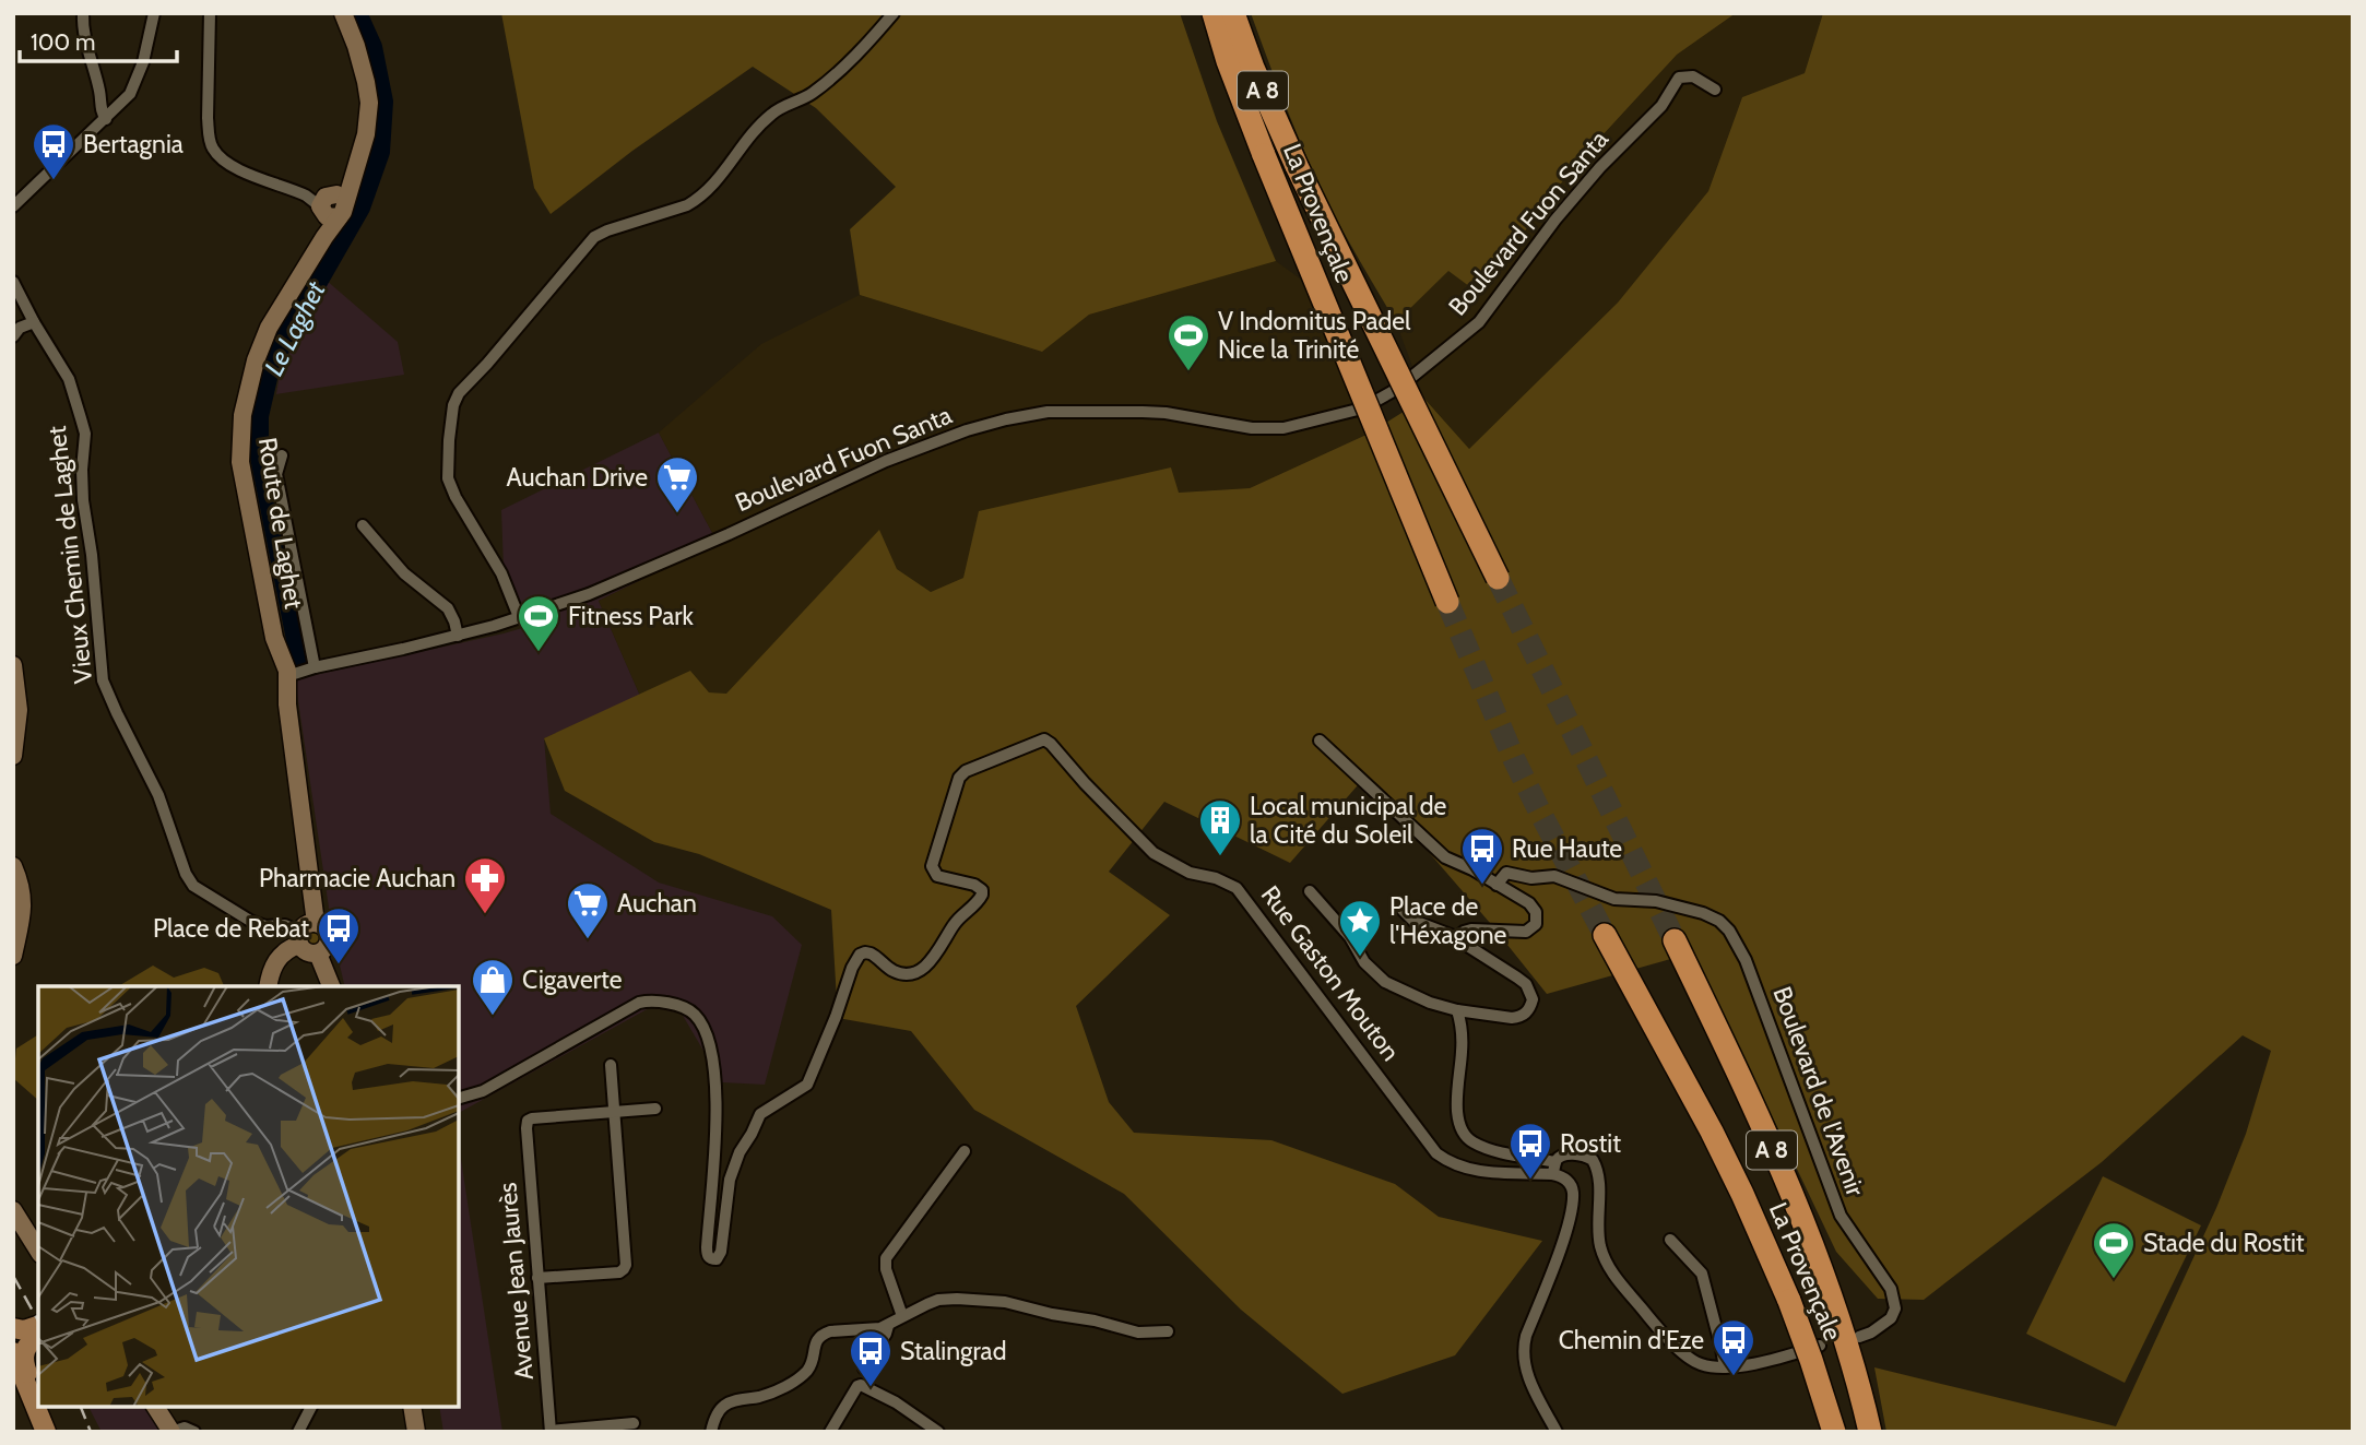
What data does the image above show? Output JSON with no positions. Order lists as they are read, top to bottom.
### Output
{
  "streets": {
    "highway": ["A 8", "La Provençale"],
    "main road": ["Route de Laghet"],
    "street": [
      "Boulevard Fuon Santa",
      "Vieux Chemin de Laghet",
      "Rue Gaston Mouton",
      "Boulevard de l'Avenir",
      "Avenue Jean Jaurès"
    ]
  },
  "crossings": [
    ["Boulevard Fuon Santa", "Route de Laghet"],
    ["Route de Laghet", "Vieux Chemin de Laghet"]
  ],
  "water": ["Le Laghet"],
  "places": {
    "bus stop": [
      "Bertagnia",
      "Rue Haute",
      "Place de Rebat",
      "Rostit",
      "Chemin d'Eze",
      "Stalingrad"
    ],
    "sports": ["V Indomitus Padel Nice la Trinité", "Fitness Park", "Stade du Rostit"],
    "supermarket": ["Auchan Drive", "Auchan"],
    "building": ["Local municipal de la Cité du Soleil"],
    "pharmacy": ["Pharmacie Auchan"],
    "place": ["Place de l'Héxagone"],
    "shop": ["Cigaverte"]
  },
  "scale_bar": "100 m"
}
